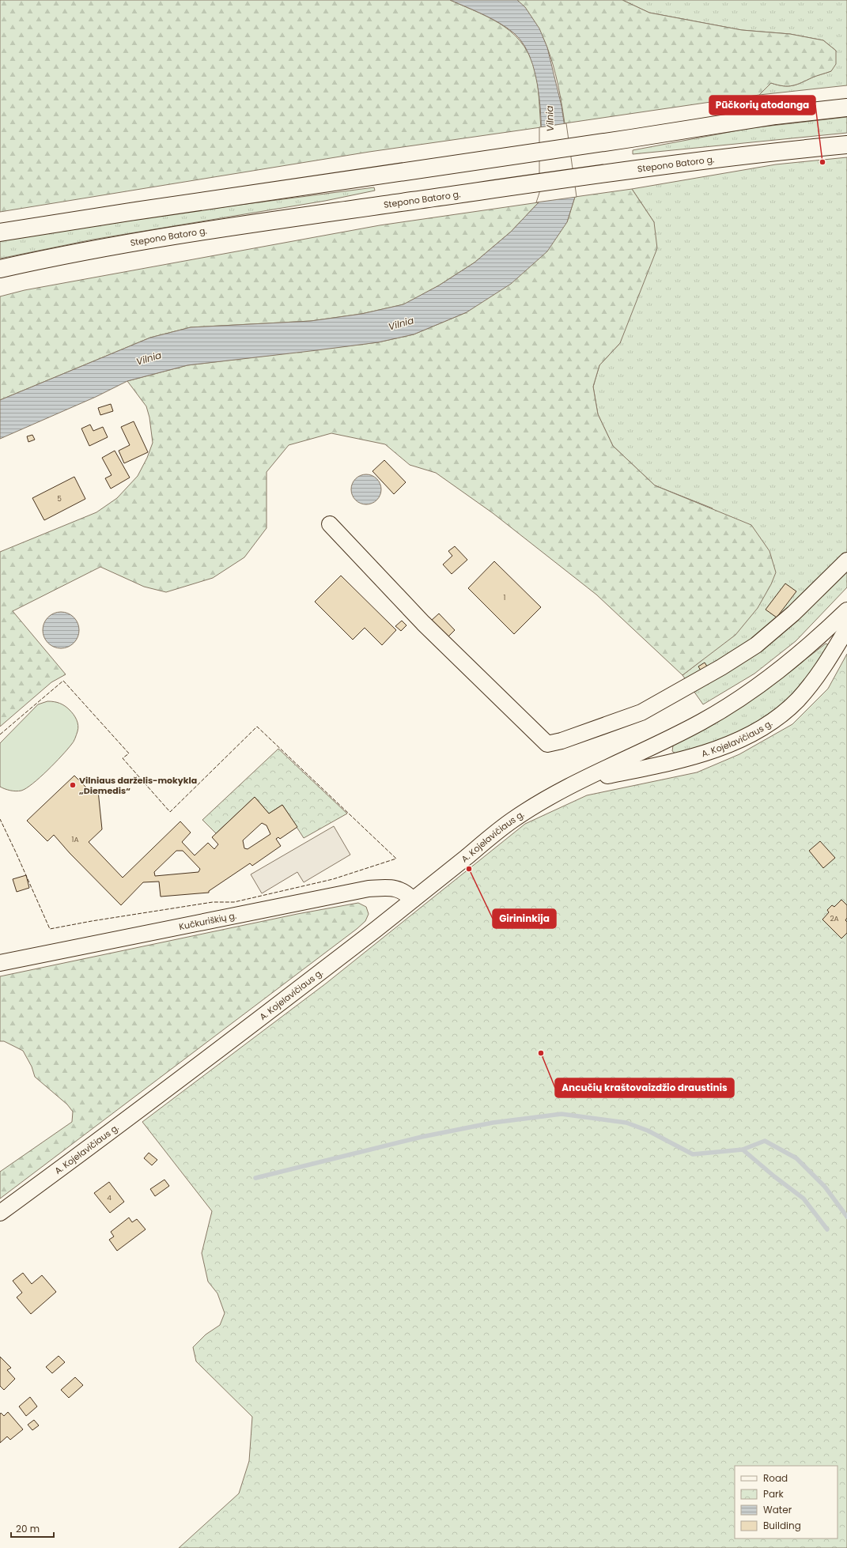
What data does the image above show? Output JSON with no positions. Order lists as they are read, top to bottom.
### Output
{
  "streets": {
    "main road": ["Stepono Batoro g."],
    "street": ["A. Kojelavičiaus g.", "Kučkuriškių g."]
  },
  "crossings": [
    ["A. Kojelavičiaus g.", "Kučkuriškių g."]
  ],
  "water": ["Vilnia"],
  "places": [
    "Pūčkorių atodanga",
    "Vilniaus darželis-mokykla „Diemedis“",
    "Girininkija",
    "Ancučių kraštovaizdžio draustinis"
  ],
  "house_numbers": [
    "5",
    "1",
    "1A",
    "2A",
    "4"
  ],
  "legend": [
    "Road",
    "Park",
    "Water",
    "Building"
  ],
  "scale_bar": "20 m"
}
